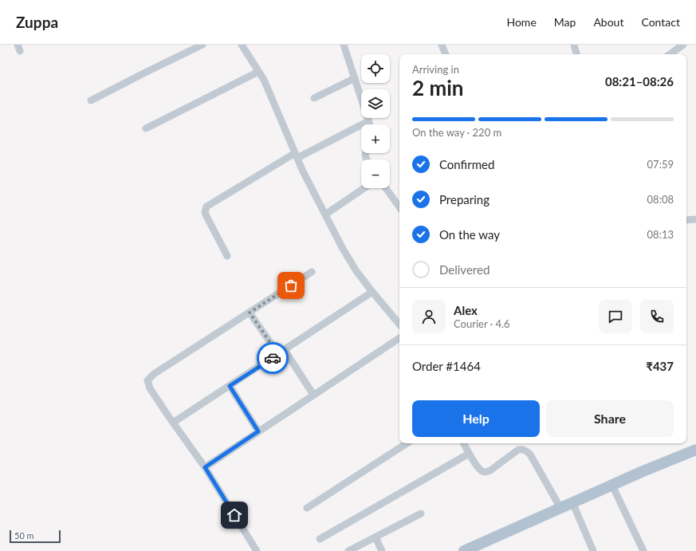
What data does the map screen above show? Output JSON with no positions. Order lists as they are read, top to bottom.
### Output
{
  "scale_bar": "50 m",
  "page": {
    "header": "Zuppa",
    "nav": [
      "Home",
      "Map",
      "About",
      "Contact"
    ],
    "map_buttons": ["+", "−"],
    "heading": ["2 min", "Arriving in", "08:21–08:26"],
    "panel": [
      "Alex",
      "Courier · 4.6",
      "Order #1464",
      "₹437"
    ],
    "bar": "On the way · 220 m",
    "list": [
      ["Confirmed", "07:59"],
      ["Preparing", "08:08"],
      ["On the way", "08:13"],
      "Delivered"
    ],
    "buttons": ["Help", "Share"],
    "scale": "50 m"
  }
}
